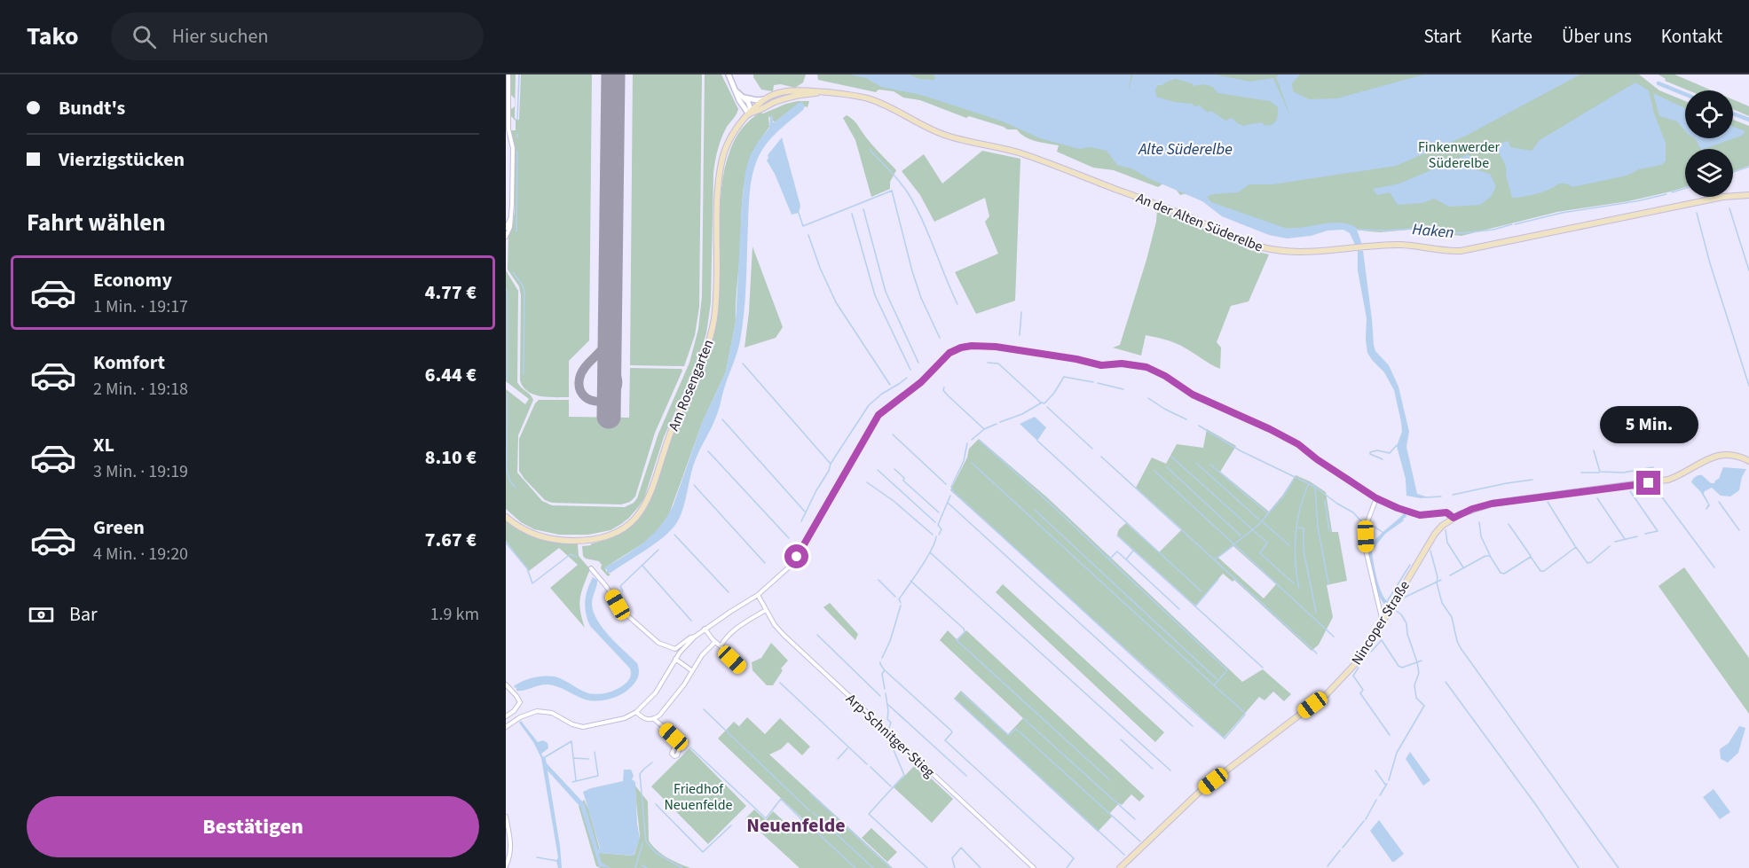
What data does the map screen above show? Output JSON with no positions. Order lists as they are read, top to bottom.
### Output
{
  "streets": {
    "main road": ["An der Alten Süderelbe", "Am Rosengarten", "Nincoper Straße"],
    "street": ["Arp-Schnitger-Stieg"]
  },
  "crossings": [
    ["An der Alten Süderelbe", "Am Rosengarten"]
  ],
  "districts": ["Neuenfelde"],
  "water": ["Alte Süderelbe", "Haken"],
  "parks": ["Finkenwerder Süderelbe", "Friedhof Neuenfelde"],
  "page": {
    "header": "Tako",
    "search": "Hier suchen",
    "nav": [
      "Start",
      "Karte",
      "Über uns",
      "Kontakt"
    ],
    "banner": ["Bundt's", "Vierzigstücken"],
    "heading": "Fahrt wählen",
    "list": [
      {
        "name": "Economy",
        "note": "1 Min. · 19:17",
        "value": "4.77 €"
      },
      {
        "name": "Komfort",
        "note": "2 Min. · 19:18",
        "value": "6.44 €"
      },
      {
        "name": "XL",
        "note": "3 Min. · 19:19",
        "value": "8.10 €"
      },
      {
        "name": "Green",
        "note": "4 Min. · 19:20",
        "value": "7.67 €"
      }
    ],
    "bubble": "5 Min.",
    "pay": ["Bar", "1.9 km"],
    "buttons": "Bestätigen"
  }
}
